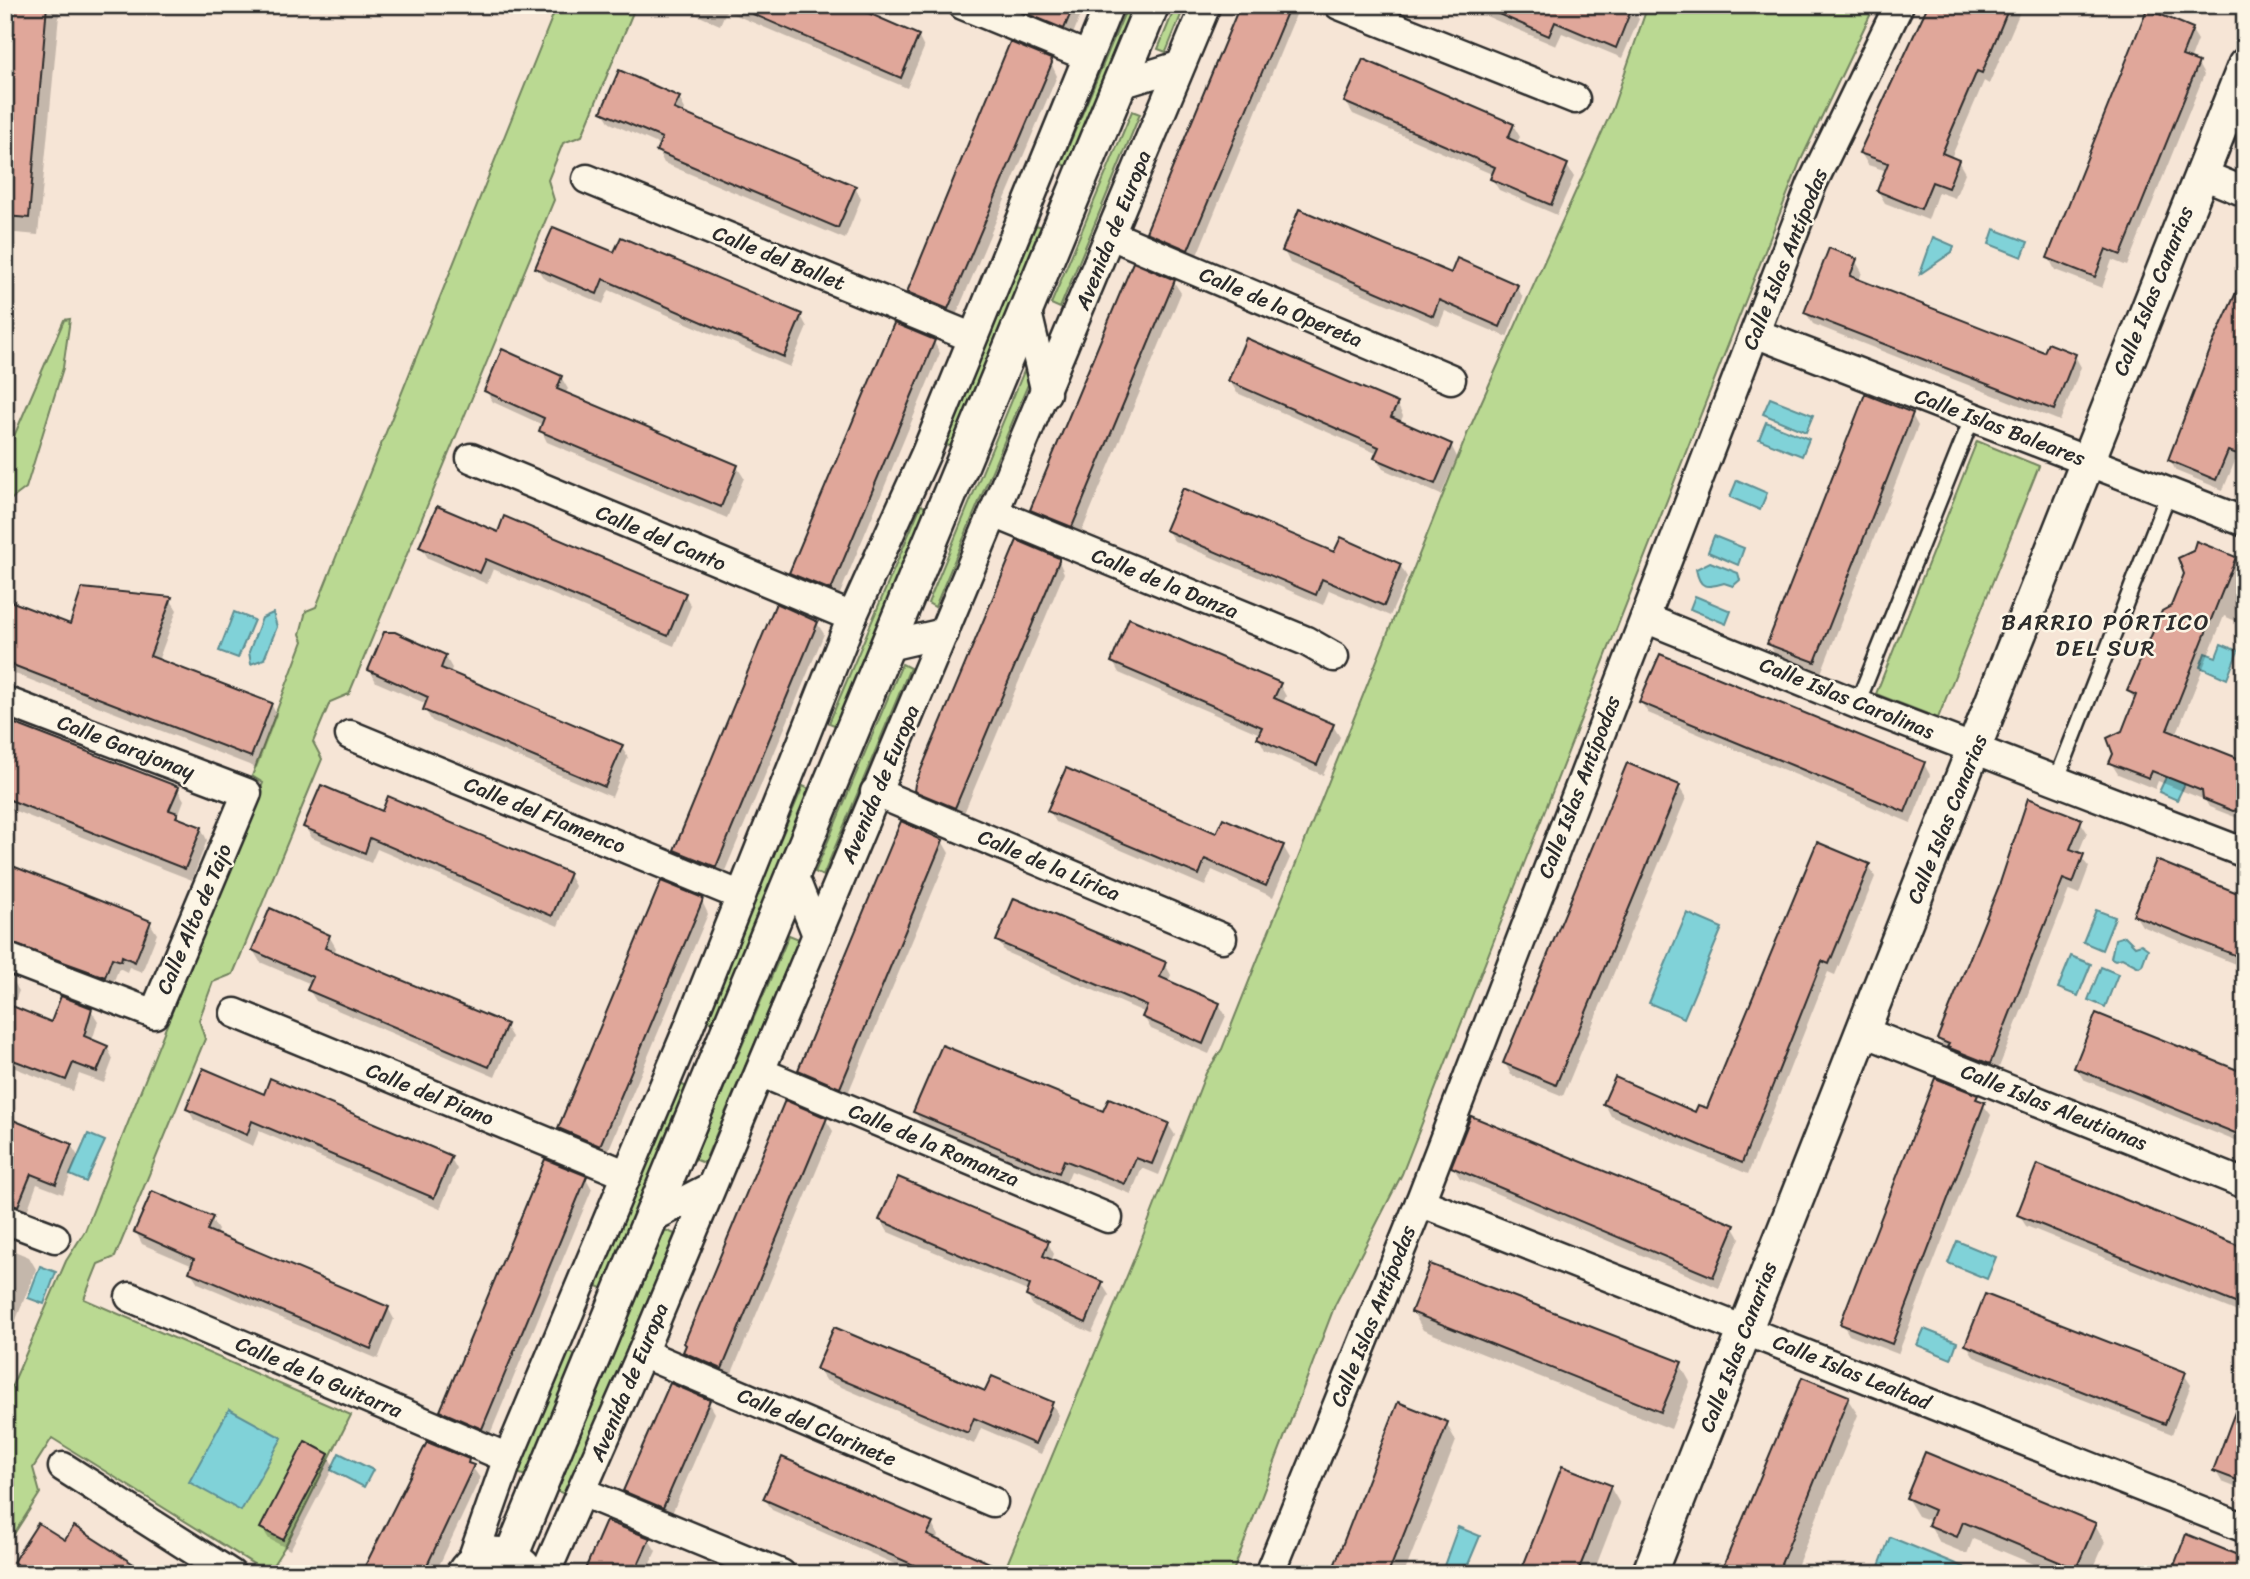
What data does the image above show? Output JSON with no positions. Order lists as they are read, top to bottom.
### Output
{
  "streets": {
    "street": [
      "Avenida de Europa",
      "Calle del Ballet",
      "Calle Islas Antípodas",
      "Calle Islas Canarias",
      "Calle de la Opereta",
      "Calle Islas Baleares",
      "Calle del Canto",
      "Calle de la Danza",
      "Calle Islas Carolinas",
      "Calle Garajonay",
      "Calle del Flamenco",
      "Calle de la Lírica",
      "Calle Alto de Tajo",
      "Calle del Piano",
      "Calle Islas Aleutianas",
      "Calle de la Romanza",
      "Calle Islas Lealtad",
      "Calle de la Guitarra",
      "Calle del Clarinete"
    ]
  },
  "crossings": [
    ["Avenida de Europa", "Calle de la Opereta"],
    ["Avenida de Europa", "Calle de la Danza"],
    ["Avenida de Europa", "Calle de la Lírica"],
    ["Avenida de Europa", "Calle de la Romanza"],
    ["Avenida de Europa", "Calle del Clarinete"],
    ["Calle Islas Antípodas", "Calle Islas Baleares"],
    ["Calle Islas Antípodas", "Calle Islas Carolinas"],
    ["Calle Islas Antípodas", "Calle Islas Lealtad"],
    ["Calle Islas Canarias", "Calle Islas Baleares"],
    ["Calle Islas Canarias", "Calle Islas Carolinas"],
    ["Calle Islas Canarias", "Calle Islas Aleutianas"],
    ["Calle Islas Canarias", "Calle Islas Lealtad"],
    ["Calle Garajonay", "Calle Alto de Tajo"]
  ],
  "districts": ["BARRIO PÓRTICO DEL SUR"]
}
